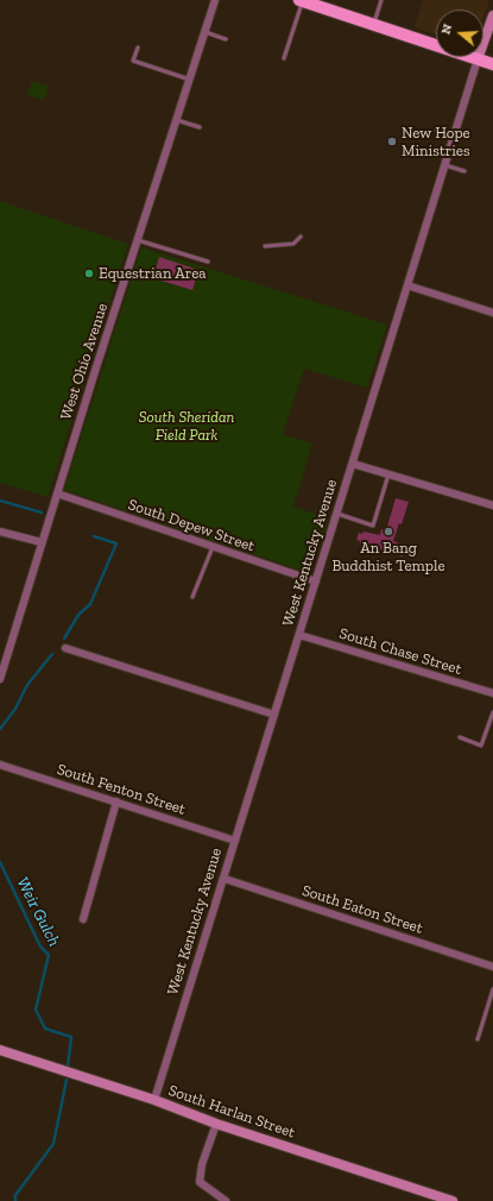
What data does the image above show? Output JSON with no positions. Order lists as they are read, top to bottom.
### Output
{
  "streets": {
    "street": [
      "West Ohio Avenue",
      "South Depew Street",
      "West Kentucky Avenue",
      "South Chase Street",
      "South Fenton Street",
      "South Eaton Street",
      "South Harlan Street"
    ]
  },
  "crossings": [
    ["West Ohio Avenue", "South Depew Street"],
    ["South Depew Street", "West Kentucky Avenue"],
    ["West Kentucky Avenue", "South Chase Street"],
    ["West Kentucky Avenue", "South Fenton Street"],
    ["West Kentucky Avenue", "South Eaton Street"],
    ["West Kentucky Avenue", "South Harlan Street"]
  ],
  "water": ["Weir Gulch"],
  "parks": ["South Sheridan Field Park"],
  "places": ["New Hope Ministries", "Equestrian Area", "An Bang Buddhist Temple"],
  "north": "left"
}
